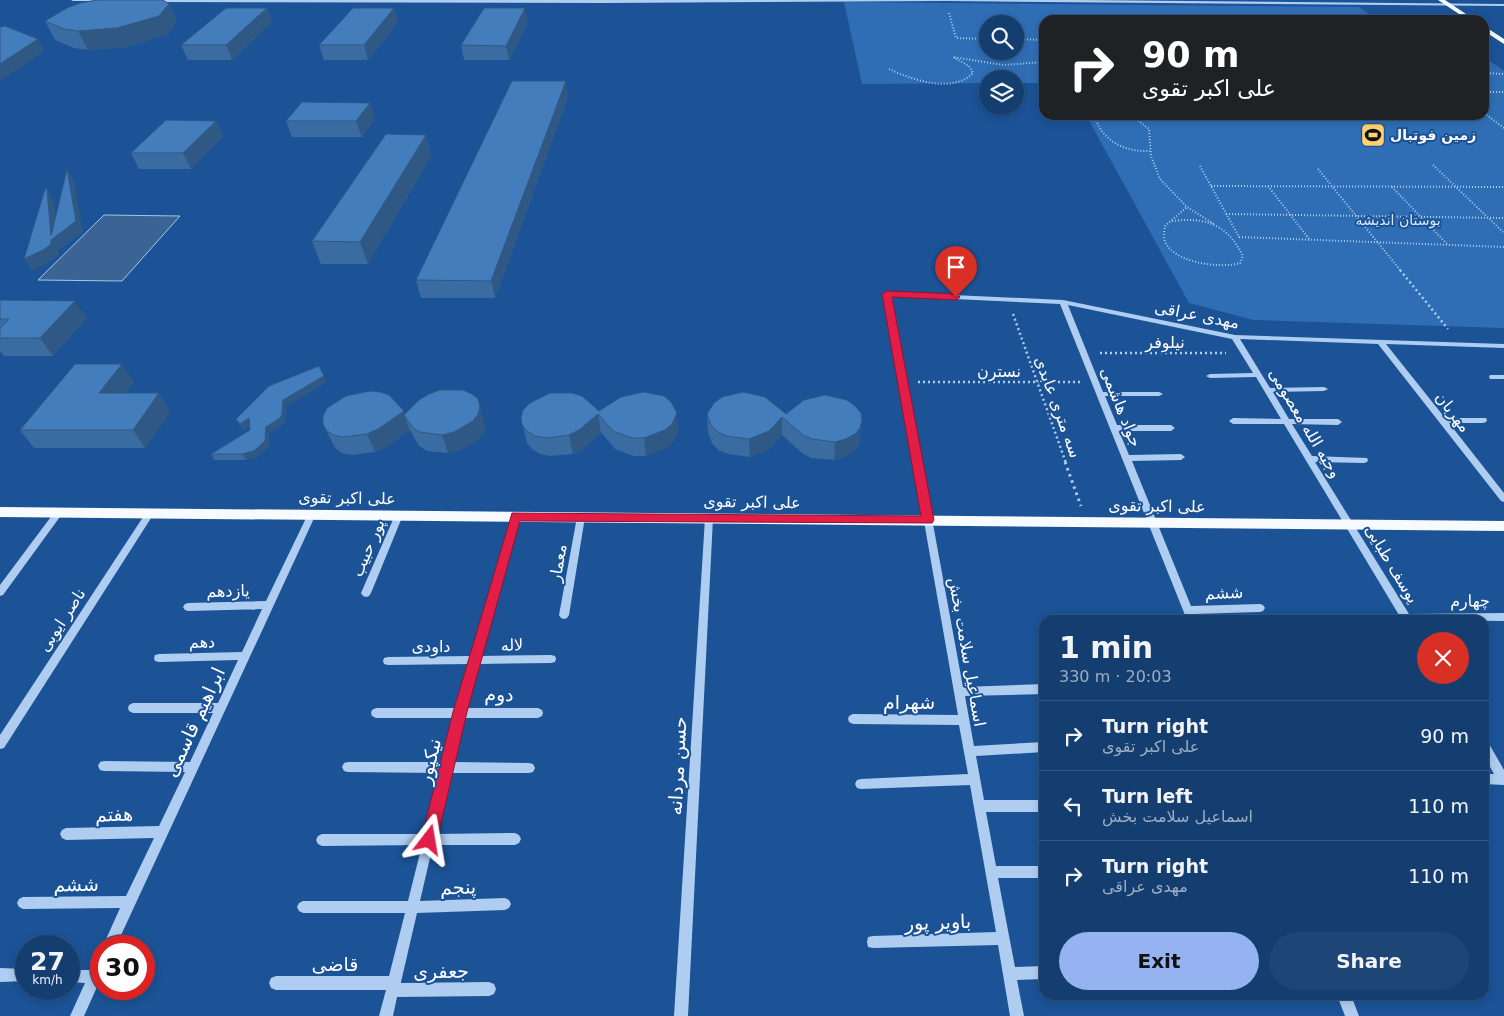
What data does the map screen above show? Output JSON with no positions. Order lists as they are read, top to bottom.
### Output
{
  "streets": {
    "main road": ["علی اکبر تقوی"],
    "street": [
      "مهدی عراقی",
      "جواد هاشمی",
      "مهربان",
      "وجیه الله معصومی",
      "پور حبیب",
      "معمار",
      "یوسف طبایی",
      "یازدهم",
      "ششم",
      "چهارم",
      "ناصر ایوبی",
      "دهم",
      "لاله",
      "داودی",
      "اسماعیل سلامت بخش",
      "دوم",
      "شهرام",
      "ابراهیم قاسمی",
      "نیکپور",
      "حسن مردانه",
      "هفتم",
      "پنجم",
      "باویر پور",
      "قاضی",
      "جعفری"
    ],
    "path": ["نیلوفر", "نسترن", "سه متری عابدی"]
  },
  "crossings": [
    ["مهدی عراقی", "سه متری عابدی"],
    ["مهدی عراقی", "جواد هاشمی"],
    ["مهدی عراقی", "مهربان"],
    ["مهدی عراقی", "وجیه الله معصومی"],
    ["مهدی عراقی", "اسماعیل سلامت بخش"],
    ["نیلوفر", "جواد هاشمی"],
    ["نیلوفر", "وجیه الله معصومی"],
    ["نسترن", "سه متری عابدی"],
    ["نسترن", "جواد هاشمی"],
    ["نسترن", "اسماعیل سلامت بخش"],
    ["سه متری عابدی", "علی اکبر تقوی"],
    ["جواد هاشمی", "علی اکبر تقوی"],
    ["جواد هاشمی", "ششم"],
    ["وجیه الله معصومی", "علی اکبر تقوی"],
    ["وجیه الله معصومی", "یوسف طبایی"],
    ["علی اکبر تقوی", "پور حبیب"],
    ["علی اکبر تقوی", "معمار"],
    ["علی اکبر تقوی", "یوسف طبایی"],
    ["علی اکبر تقوی", "ناصر ایوبی"],
    ["علی اکبر تقوی", "اسماعیل سلامت بخش"],
    ["علی اکبر تقوی", "ابراهیم قاسمی"],
    ["علی اکبر تقوی", "نیکپور"],
    ["علی اکبر تقوی", "حسن مردانه"],
    ["یازدهم", "ابراهیم قاسمی"],
    ["ششم", "ابراهیم قاسمی"],
    ["دهم", "ابراهیم قاسمی"],
    ["لاله", "داودی"],
    ["لاله", "نیکپور"],
    ["داودی", "نیکپور"],
    ["اسماعیل سلامت بخش", "شهرام"],
    ["اسماعیل سلامت بخش", "باویر پور"],
    ["دوم", "نیکپور"],
    ["ابراهیم قاسمی", "هفتم"],
    ["نیکپور", "پنجم"],
    ["نیکپور", "قاضی"],
    ["نیکپور", "جعفری"],
    ["قاضی", "جعفری"]
  ],
  "parks": ["بوستان اندیشه"],
  "places": {
    "sports": ["زمین فوتبال"]
  },
  "page": {
    "turn": ["90 m", "علی اکبر تقوی"],
    "heading": ["1 min", "330 m · 20:03"],
    "list": [
      {
        "name": "Turn right",
        "note": "علی اکبر تقوی",
        "value": "90 m"
      },
      {
        "name": "Turn left",
        "note": "اسماعیل سلامت بخش",
        "value": "110 m"
      },
      {
        "name": "Turn right",
        "note": "مهدی عراقی",
        "value": "110 m"
      }
    ],
    "buttons": ["Exit", "Share"],
    "speed": "27 km/h",
    "limit": "30"
  }
}
